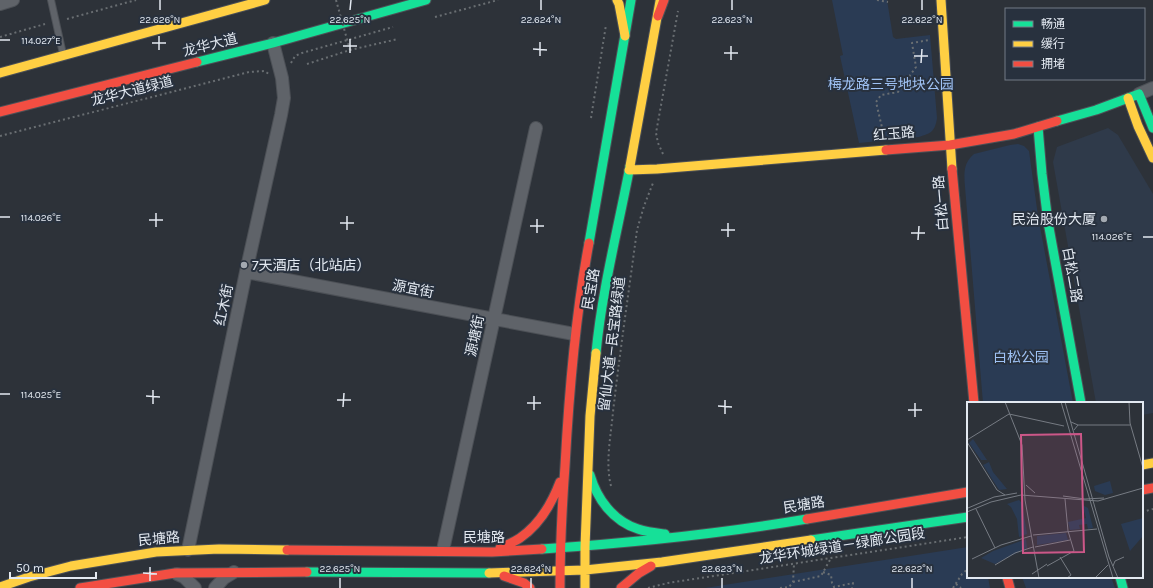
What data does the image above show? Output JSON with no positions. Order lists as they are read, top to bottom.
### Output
{
  "streets": {
    "main road": [
      "龙华大道",
      "红玉路",
      "白松一路",
      "白松二路",
      "民宝路",
      "民塘路"
    ],
    "street": ["源宜街", "红木街", "源塘街"],
    "path": ["龙华大道绿道", "留仙大道—民宝路绿道", "龙华环城绿道－绿廊公园段"]
  },
  "crossings": [
    ["龙华大道", "红木街"],
    ["红玉路", "白松一路"],
    ["红玉路", "白松二路"],
    ["红玉路", "民宝路"],
    ["源宜街", "民宝路"],
    ["源宜街", "红木街"],
    ["源宜街", "源塘街"],
    ["民宝路", "民塘路"],
    ["红木街", "民塘路"],
    ["源塘街", "民塘路"]
  ],
  "parks": ["梅龙路三号地块公园", "白松公园"],
  "places": ["民治股份大厦", "7天酒店（北站店）"],
  "legend": ["畅通", "缓行", "拥堵"],
  "scale_bar": "50 m",
  "coordinates": [
    "22.626°N",
    "22.625°N",
    "22.624°N",
    "22.623°N",
    "22.622°N",
    "114.027°E",
    "114.026°E",
    "114.025°E"
  ]
}
